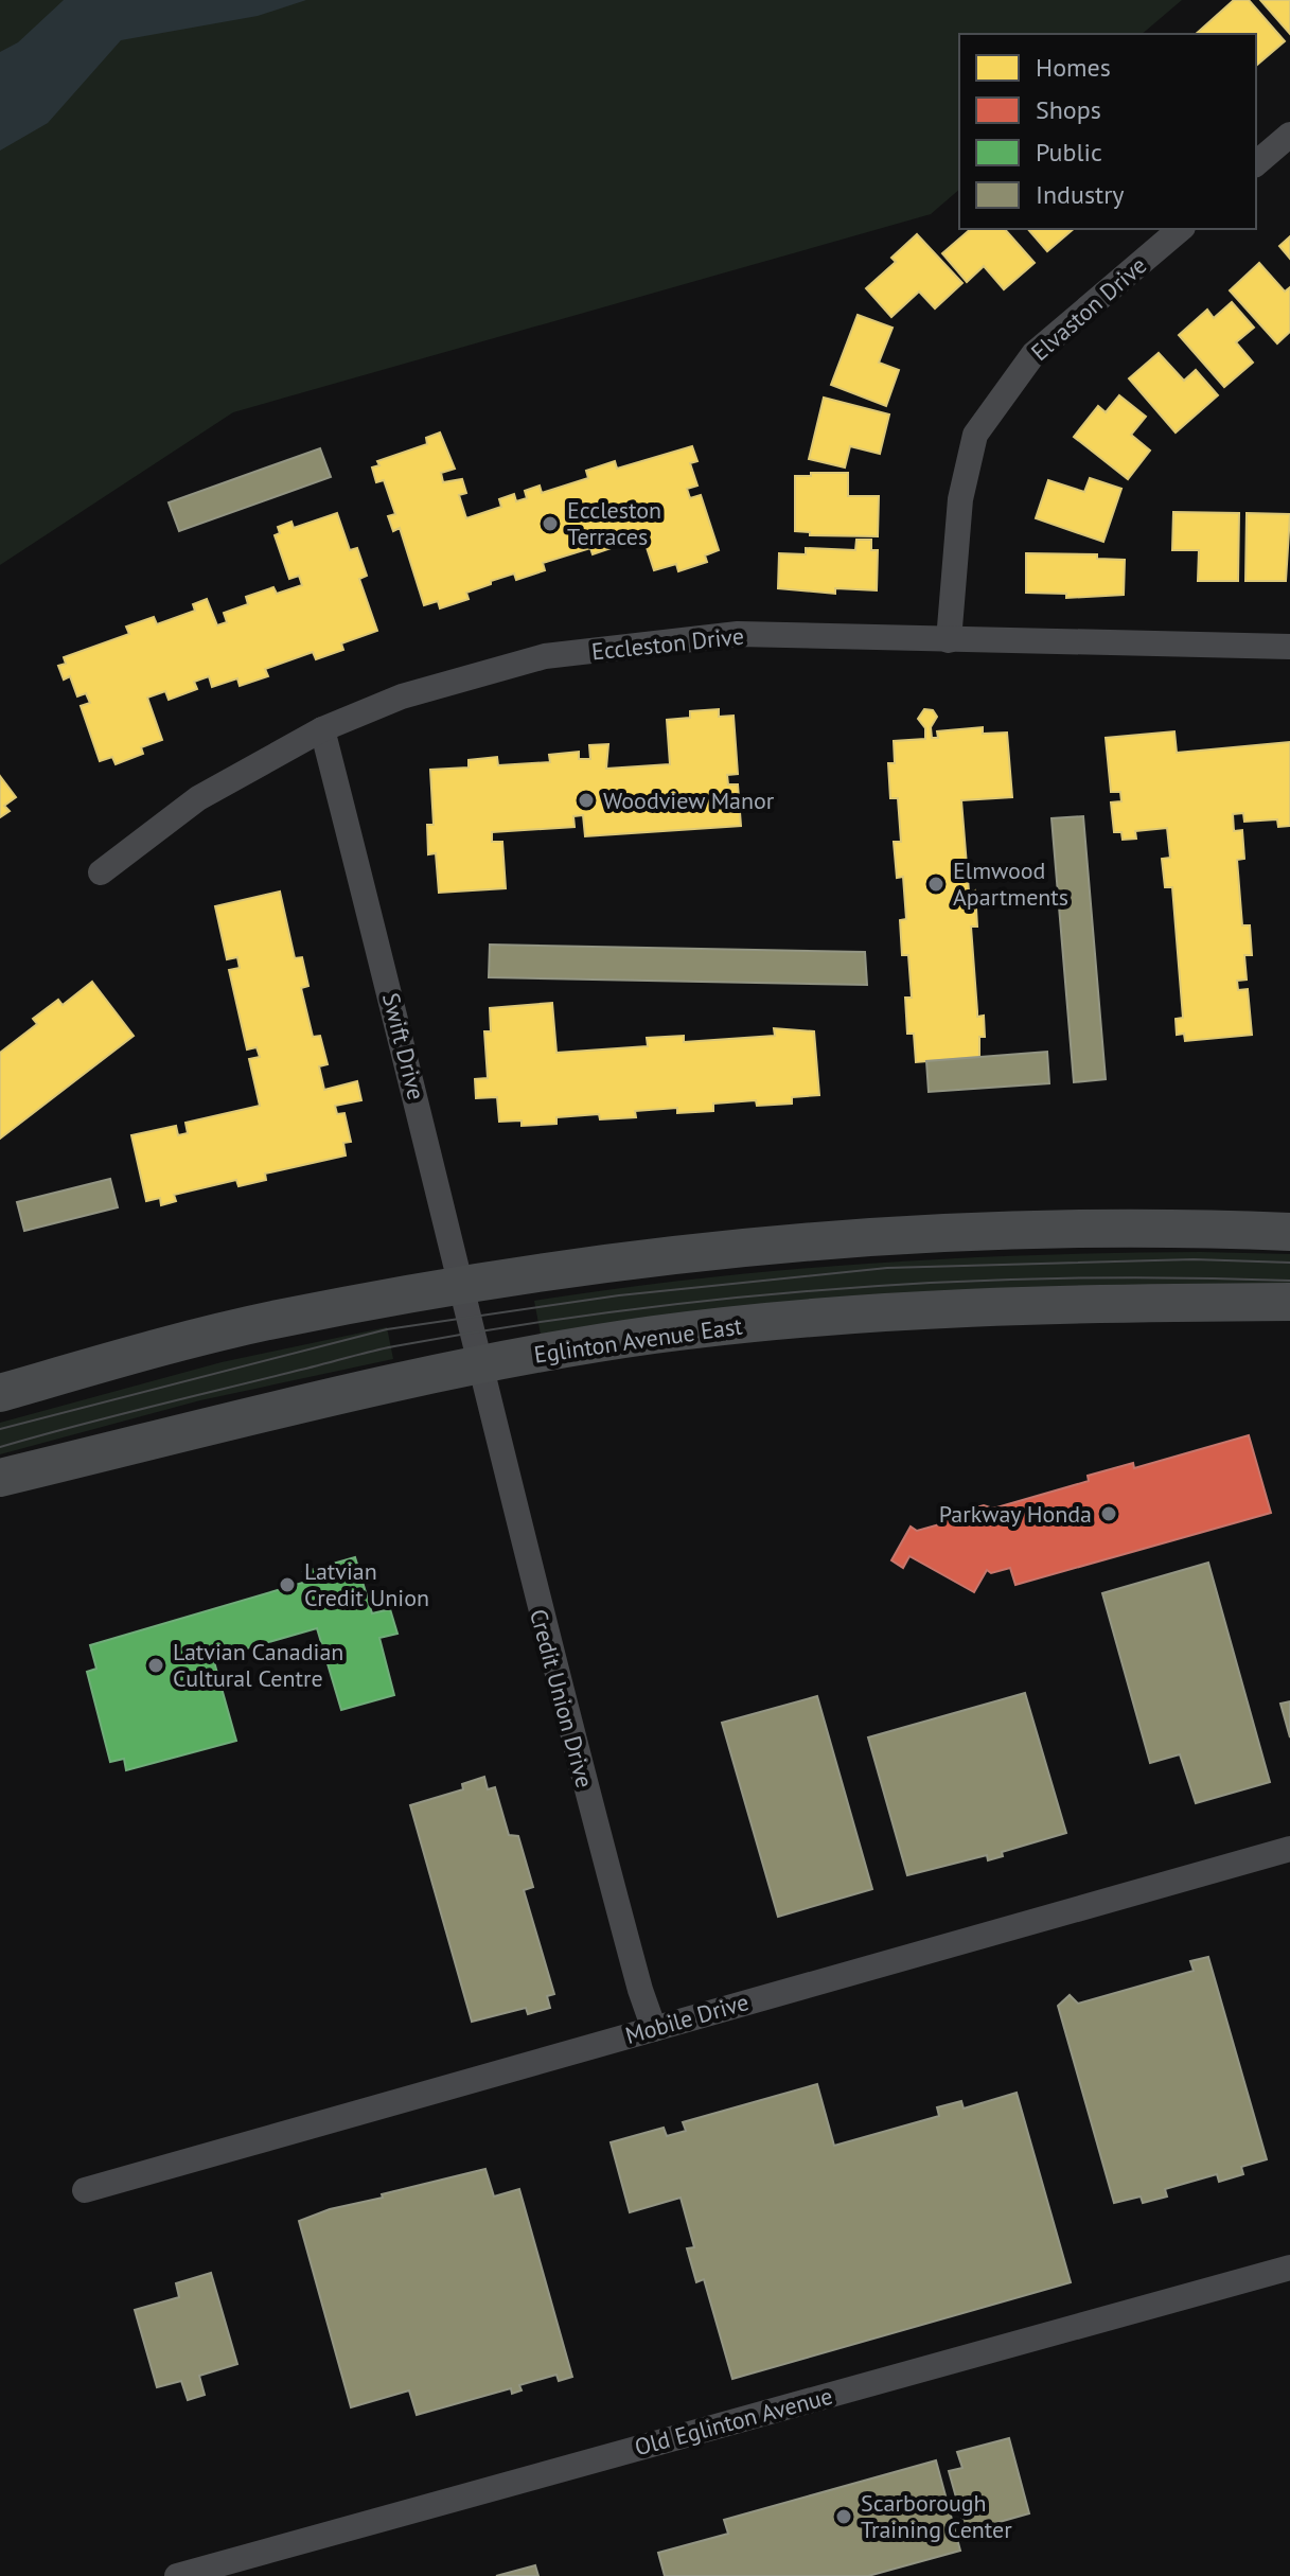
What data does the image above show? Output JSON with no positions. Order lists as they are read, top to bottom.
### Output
{
  "streets": {
    "main road": ["Eglinton Avenue East"],
    "street": [
      "Elvaston Drive",
      "Eccleston Drive",
      "Swift Drive",
      "Credit Union Drive",
      "Mobile Drive",
      "Old Eglinton Avenue"
    ]
  },
  "crossings": [
    ["Elvaston Drive", "Eccleston Drive"],
    ["Eccleston Drive", "Swift Drive"],
    ["Swift Drive", "Eglinton Avenue East"],
    ["Swift Drive", "Credit Union Drive"],
    ["Eglinton Avenue East", "Credit Union Drive"],
    ["Credit Union Drive", "Mobile Drive"]
  ],
  "places": [
    "Eccleston Terraces",
    "Woodview Manor",
    "Elmwood Apartments",
    "Parkway Honda",
    "Latvian Credit Union",
    "Latvian Canadian Cultural Centre",
    "Scarborough Training Center"
  ],
  "legend": [
    "Homes",
    "Shops",
    "Public",
    "Industry"
  ]
}
